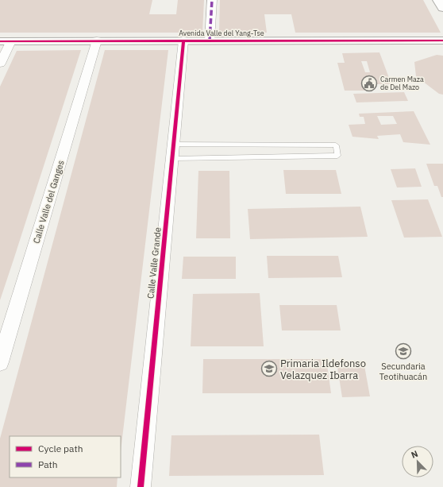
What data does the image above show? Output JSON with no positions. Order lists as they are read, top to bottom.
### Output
{
  "streets": {
    "street": ["Avenida Valle del Yang-Tse", "Calle Valle del Ganges", "Calle Valle Grande"]
  },
  "crossings": [
    ["Avenida Valle del Yang-Tse", "Calle Valle del Ganges"],
    ["Avenida Valle del Yang-Tse", "Calle Valle Grande"]
  ],
  "places": {
    "public building": ["Carmen Maza de Del Mazo"],
    "school or university": ["Secundaria Teotihuacán", "Primaria Ildefonso Velazquez Ibarra"]
  },
  "legend": ["Cycle path", "Path"],
  "north": "top left"
}
